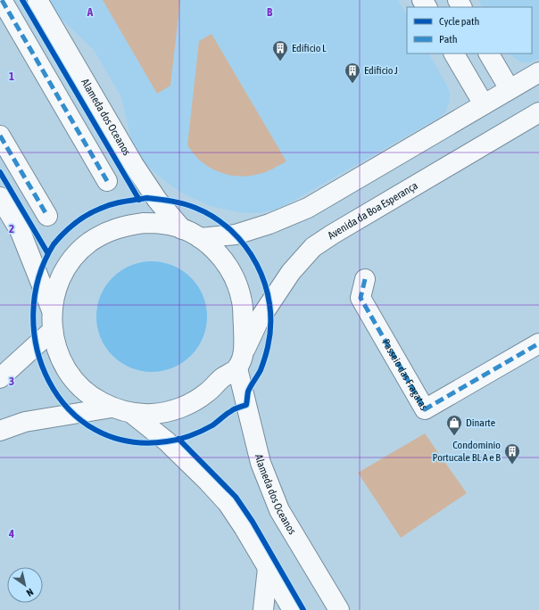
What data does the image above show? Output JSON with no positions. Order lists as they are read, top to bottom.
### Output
{
  "streets": {
    "street": ["Alameda dos Oceanos", "Avenida da Boa Esperança", "Passeio das Fragatas"]
  },
  "crossings": [
    ["Alameda dos Oceanos", "Avenida da Boa Esperança"]
  ],
  "places": {
    "building": ["Edificio L", "Edificio J", "Condomínio Portucale BL A e B"],
    "shop": ["Dinarte"]
  },
  "legend": ["Cycle path", "Path"],
  "north": "bottom right",
  "grid": {
    "columns": ["A", "B"],
    "rows": [
      "1",
      "2",
      "3",
      "4"
    ]
  }
}
